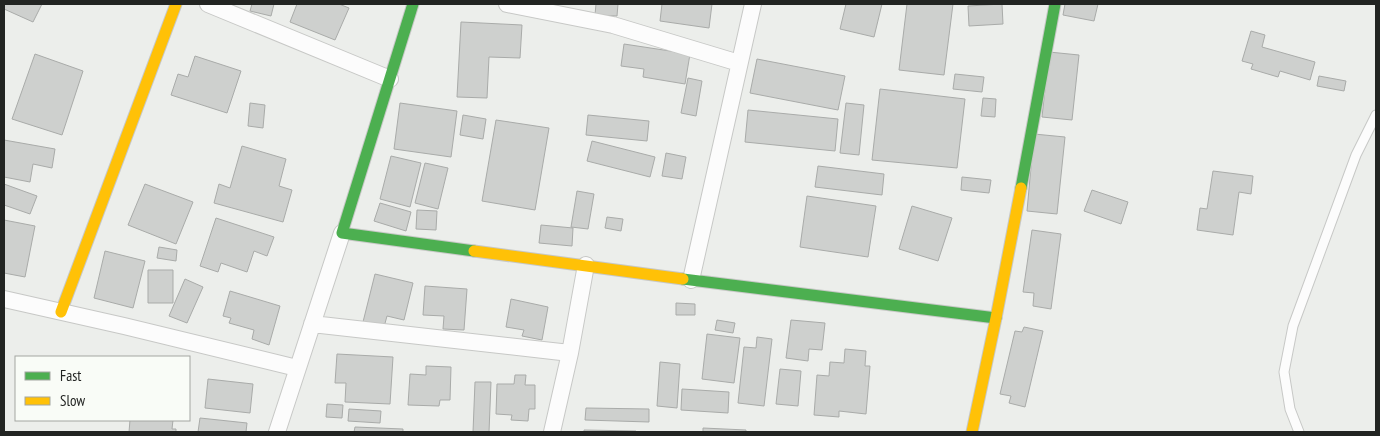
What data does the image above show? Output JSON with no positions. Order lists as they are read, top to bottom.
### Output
{
  "legend": ["Fast", "Slow"]
}
